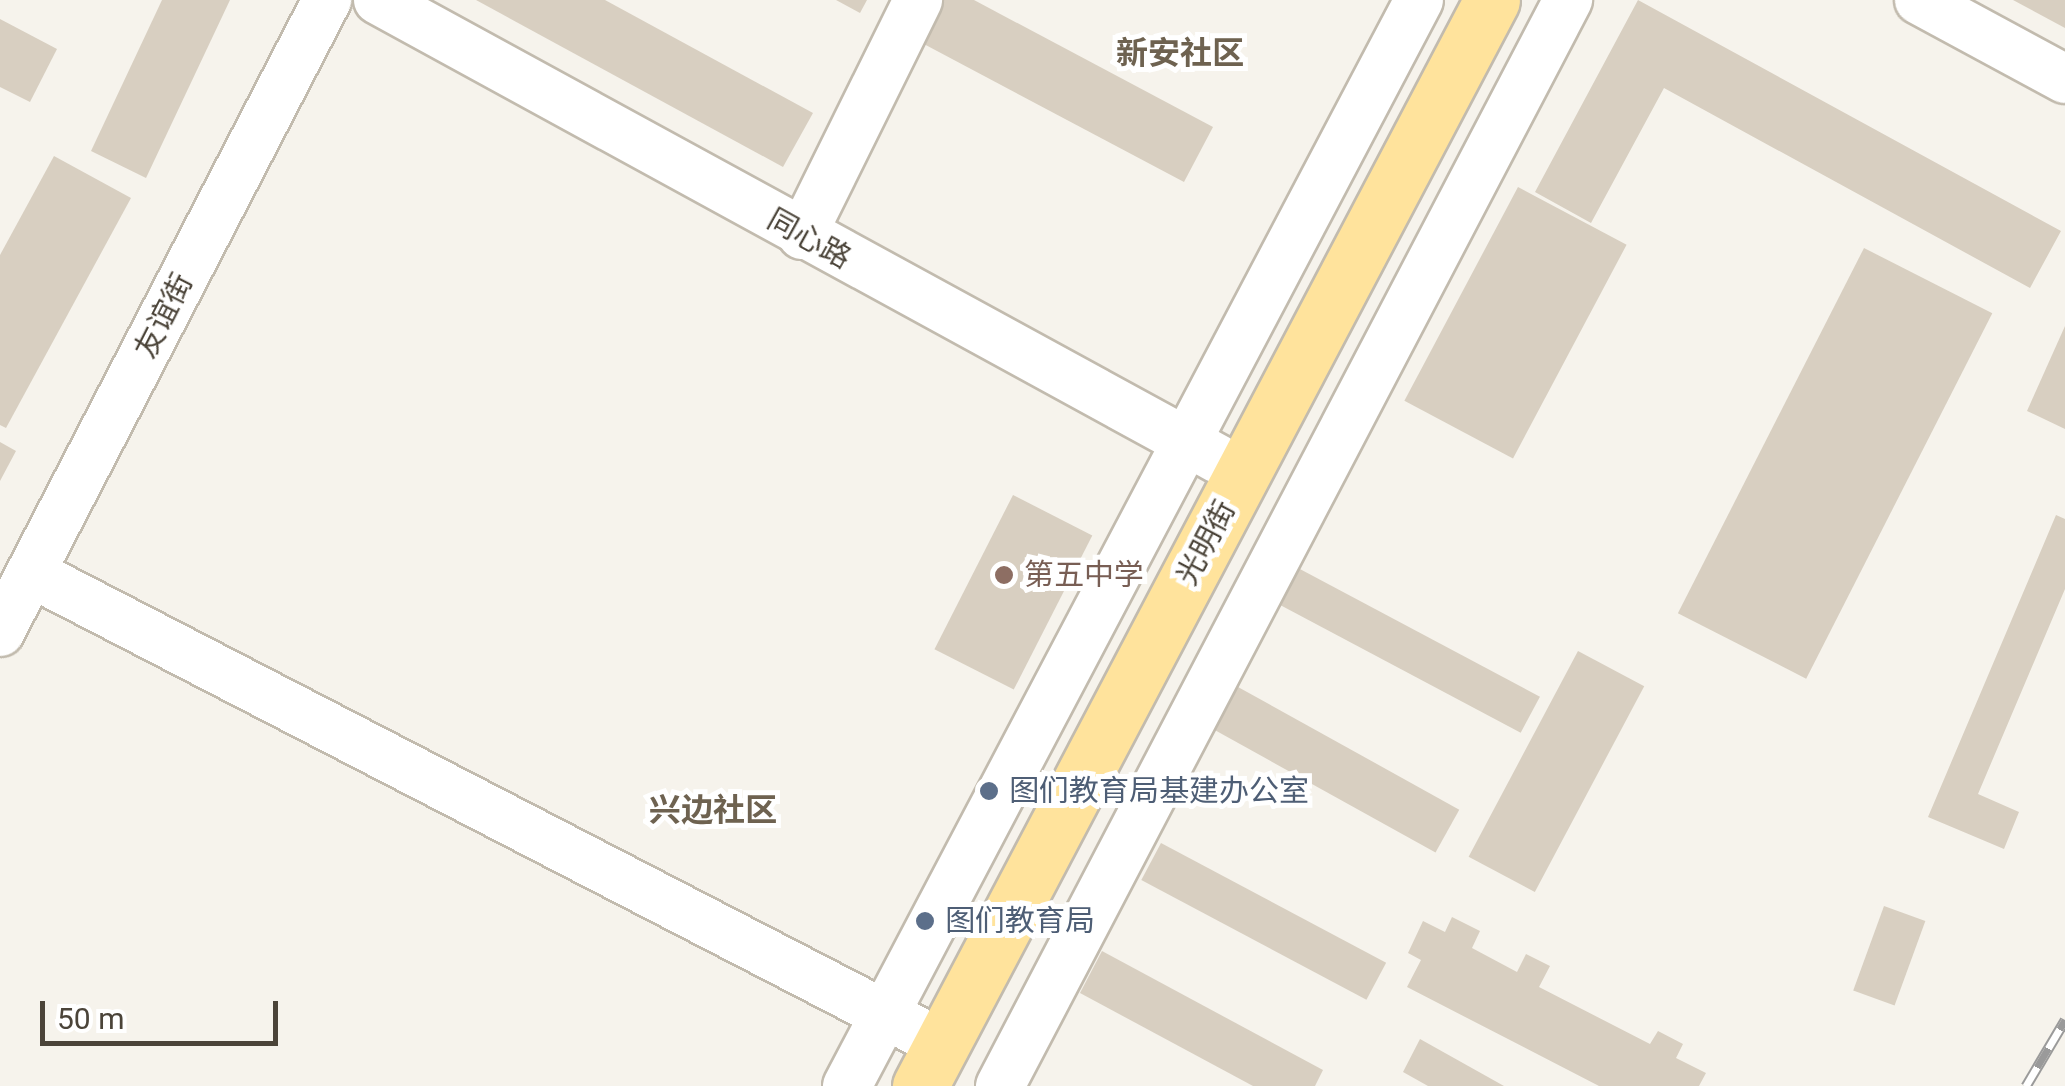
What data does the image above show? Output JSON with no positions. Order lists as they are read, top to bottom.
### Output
{
  "streets": {
    "main road": ["光明街"],
    "street": ["同心路", "友谊街"]
  },
  "crossings": [
    ["同心路", "光明街"]
  ],
  "districts": ["新安社区", "兴边社区"],
  "places": ["第五中学", "图们教育局基建办公室", "图们教育局"],
  "scale_bar": "50 m"
}
